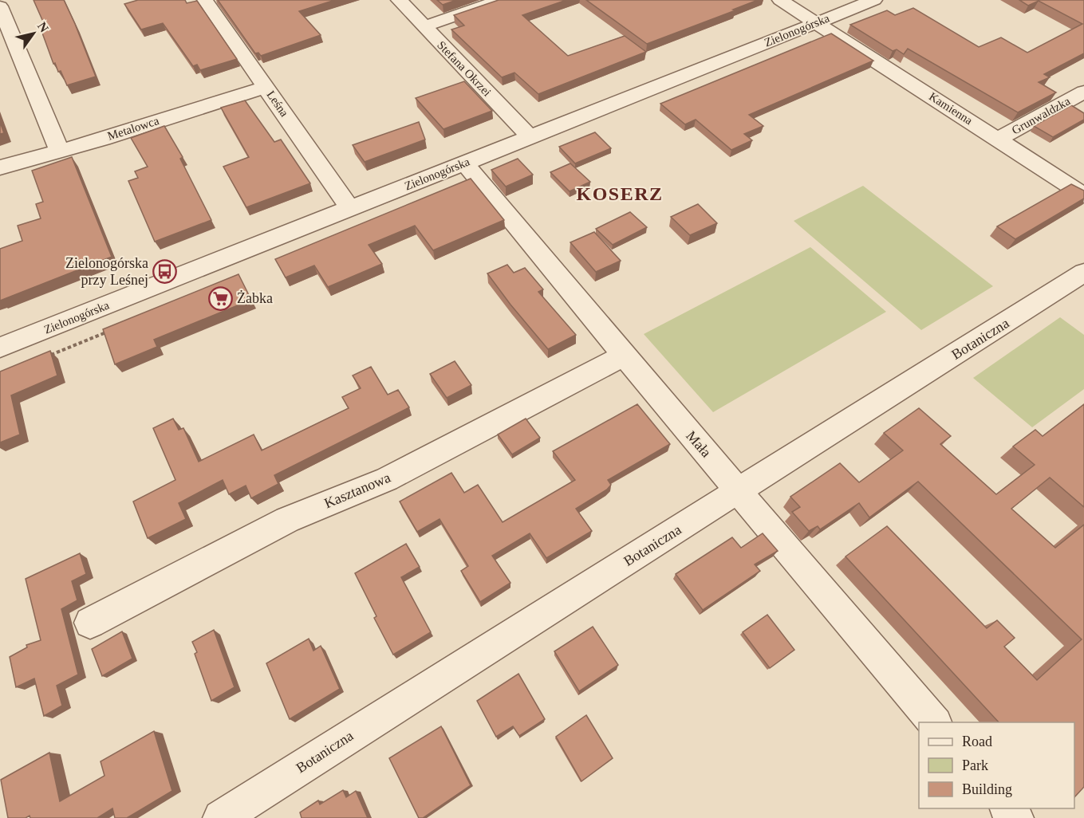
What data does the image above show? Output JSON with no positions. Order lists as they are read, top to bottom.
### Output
{
  "streets": {
    "street": [
      "Zielonogórska",
      "Stefana Okrzei",
      "Leśna",
      "Kamienna",
      "Grunwaldzka",
      "Metalowca",
      "Botaniczna",
      "Mała",
      "Kasztanowa"
    ]
  },
  "crossings": [
    ["Zielonogórska", "Stefana Okrzei"],
    ["Zielonogórska", "Leśna"],
    ["Zielonogórska", "Kamienna"],
    ["Zielonogórska", "Mała"],
    ["Leśna", "Metalowca"],
    ["Kamienna", "Grunwaldzka"],
    ["Botaniczna", "Mała"],
    ["Mała", "Kasztanowa"]
  ],
  "districts": ["KOSERZ"],
  "places": {
    "bus stop": ["Zielonogórska przy Leśnej"],
    "supermarket": ["Żabka"]
  },
  "legend": ["Road", "Park", "Building"],
  "north": "top right"
}
